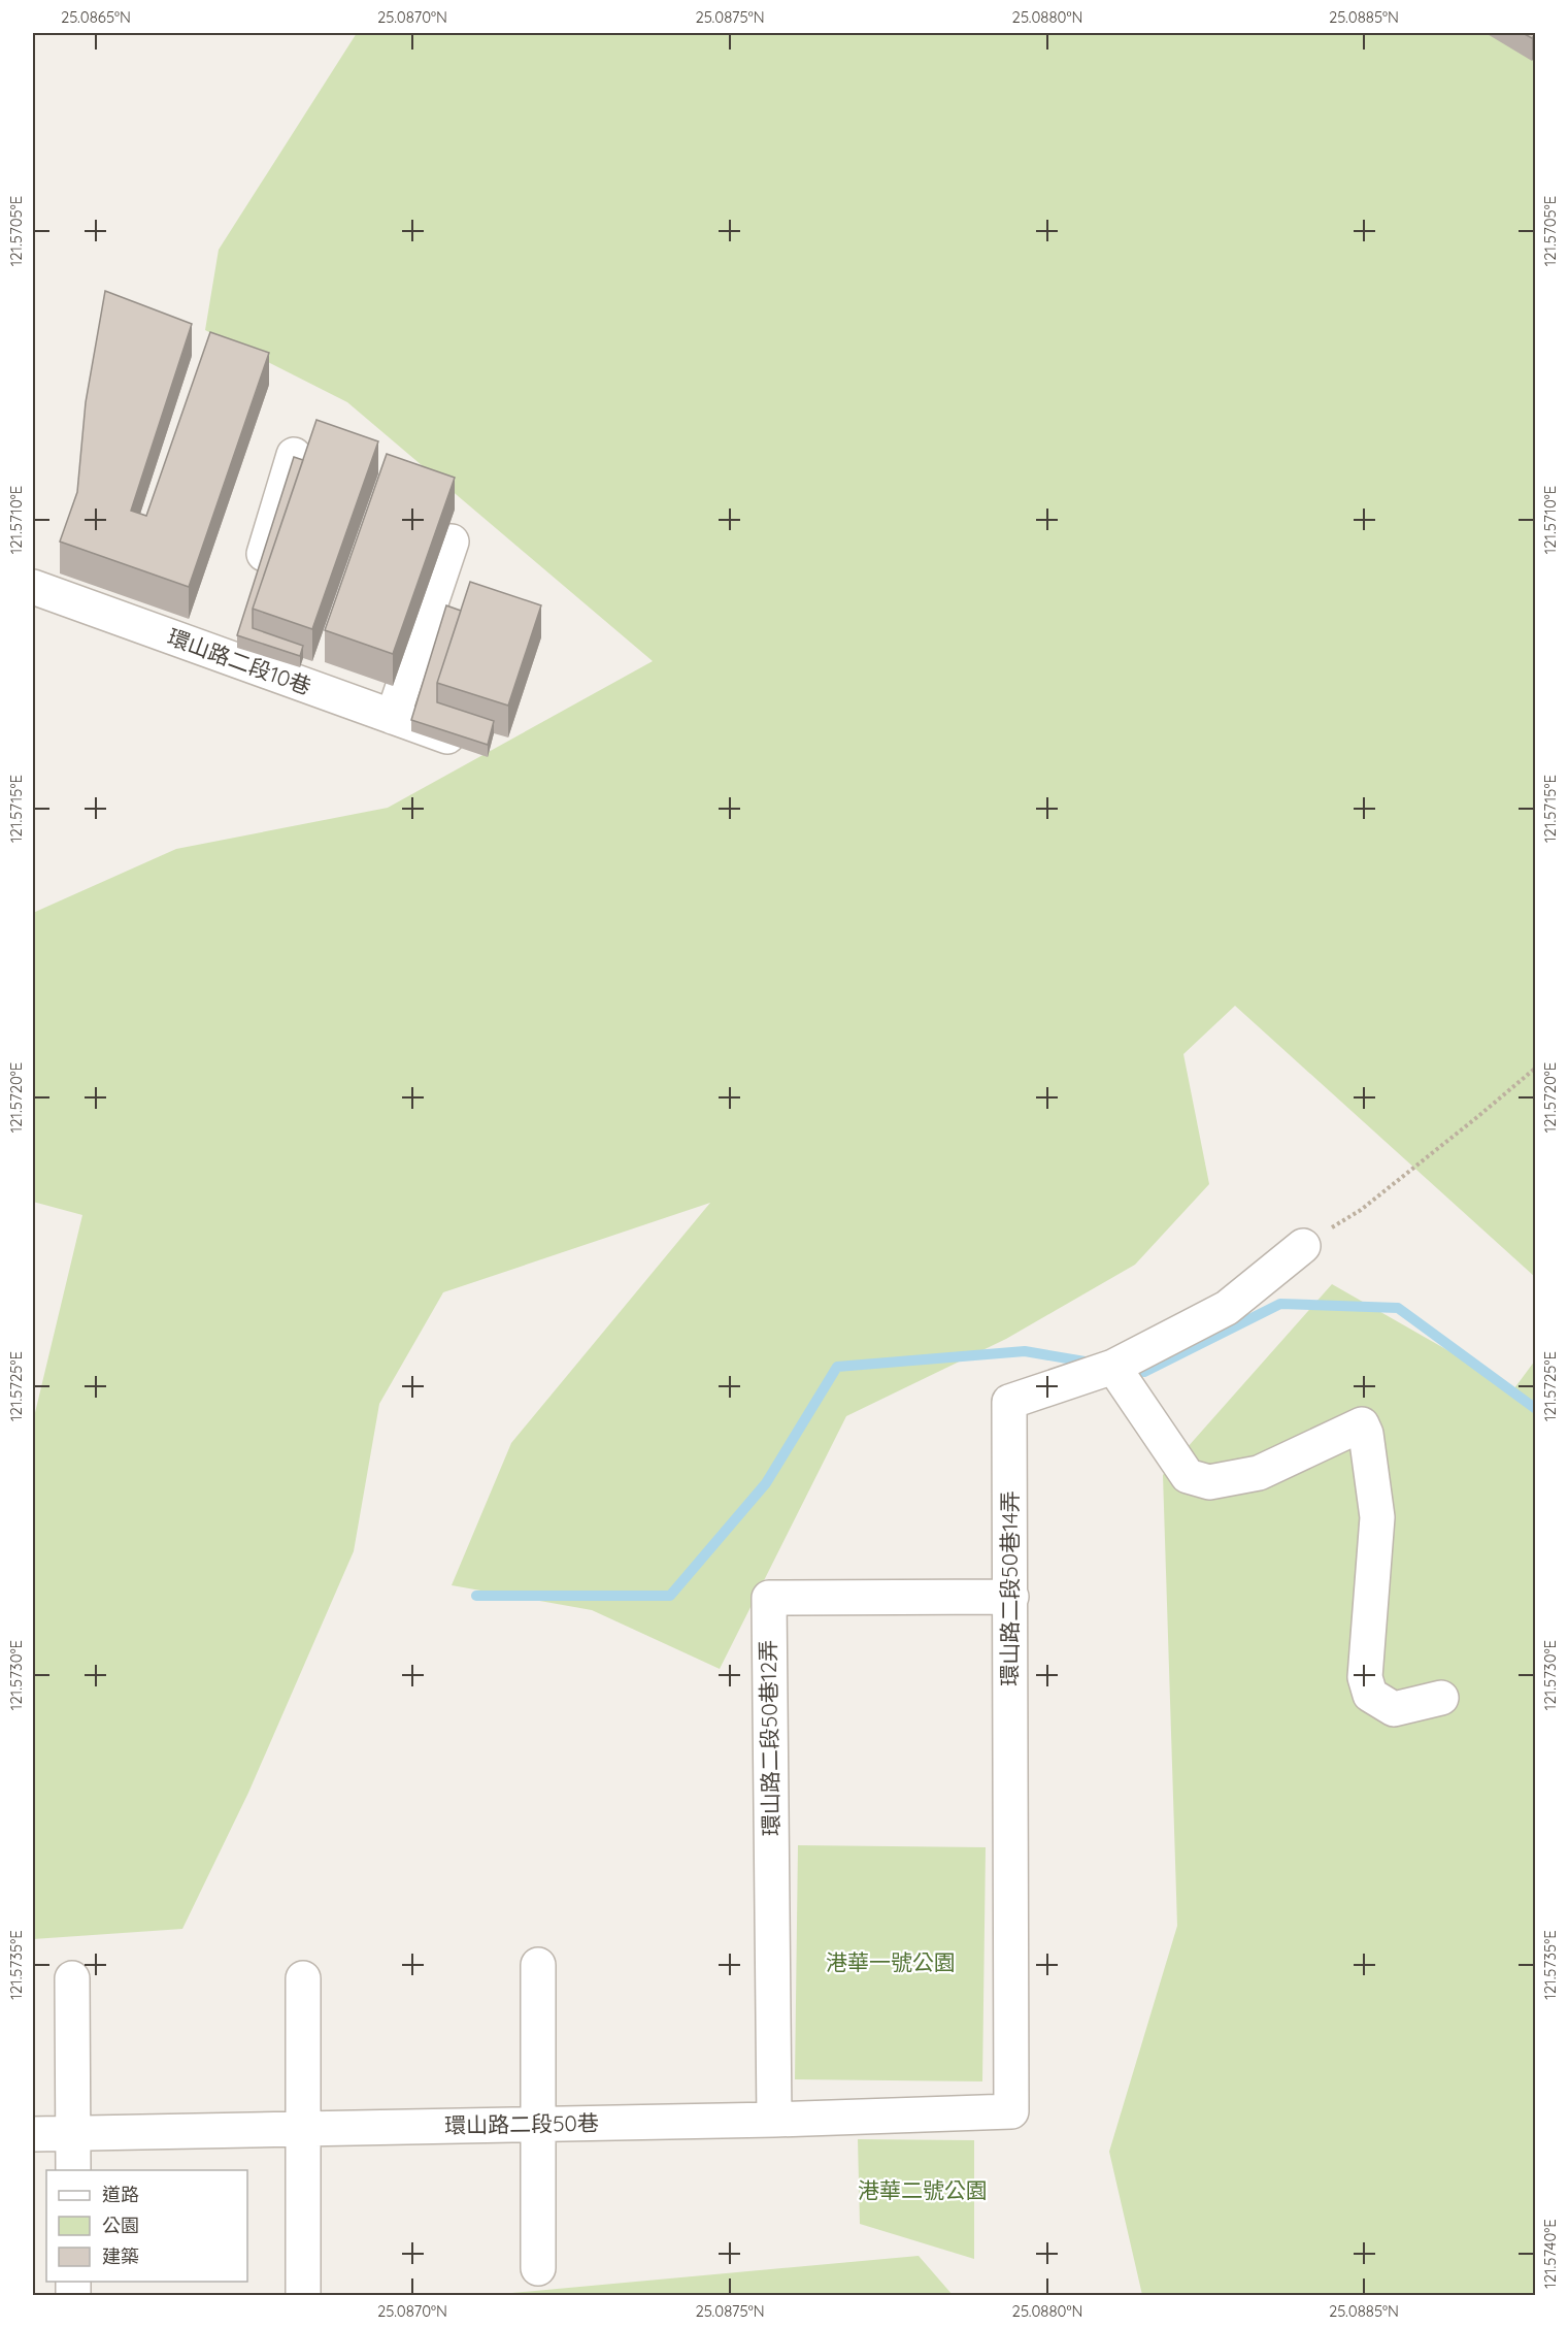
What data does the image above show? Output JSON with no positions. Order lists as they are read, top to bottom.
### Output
{
  "streets": {
    "street": [
      "環山路二段10巷",
      "環山路二段50巷14弄",
      "環山路二段50巷12弄",
      "環山路二段50巷"
    ]
  },
  "crossings": [
    ["環山路二段50巷14弄", "環山路二段50巷12弄"],
    ["環山路二段50巷14弄", "環山路二段50巷"],
    ["環山路二段50巷12弄", "環山路二段50巷"]
  ],
  "parks": ["港華一號公園", "港華二號公園"],
  "legend": ["道路", "公園", "建築"],
  "coordinates": [
    "25.0865°N",
    "25.0870°N",
    "25.0875°N",
    "25.0880°N",
    "25.0885°N",
    "121.5705°E",
    "121.5710°E",
    "121.5715°E",
    "121.5720°E",
    "121.5725°E",
    "121.5730°E",
    "121.5735°E",
    "121.5740°E"
  ]
}
